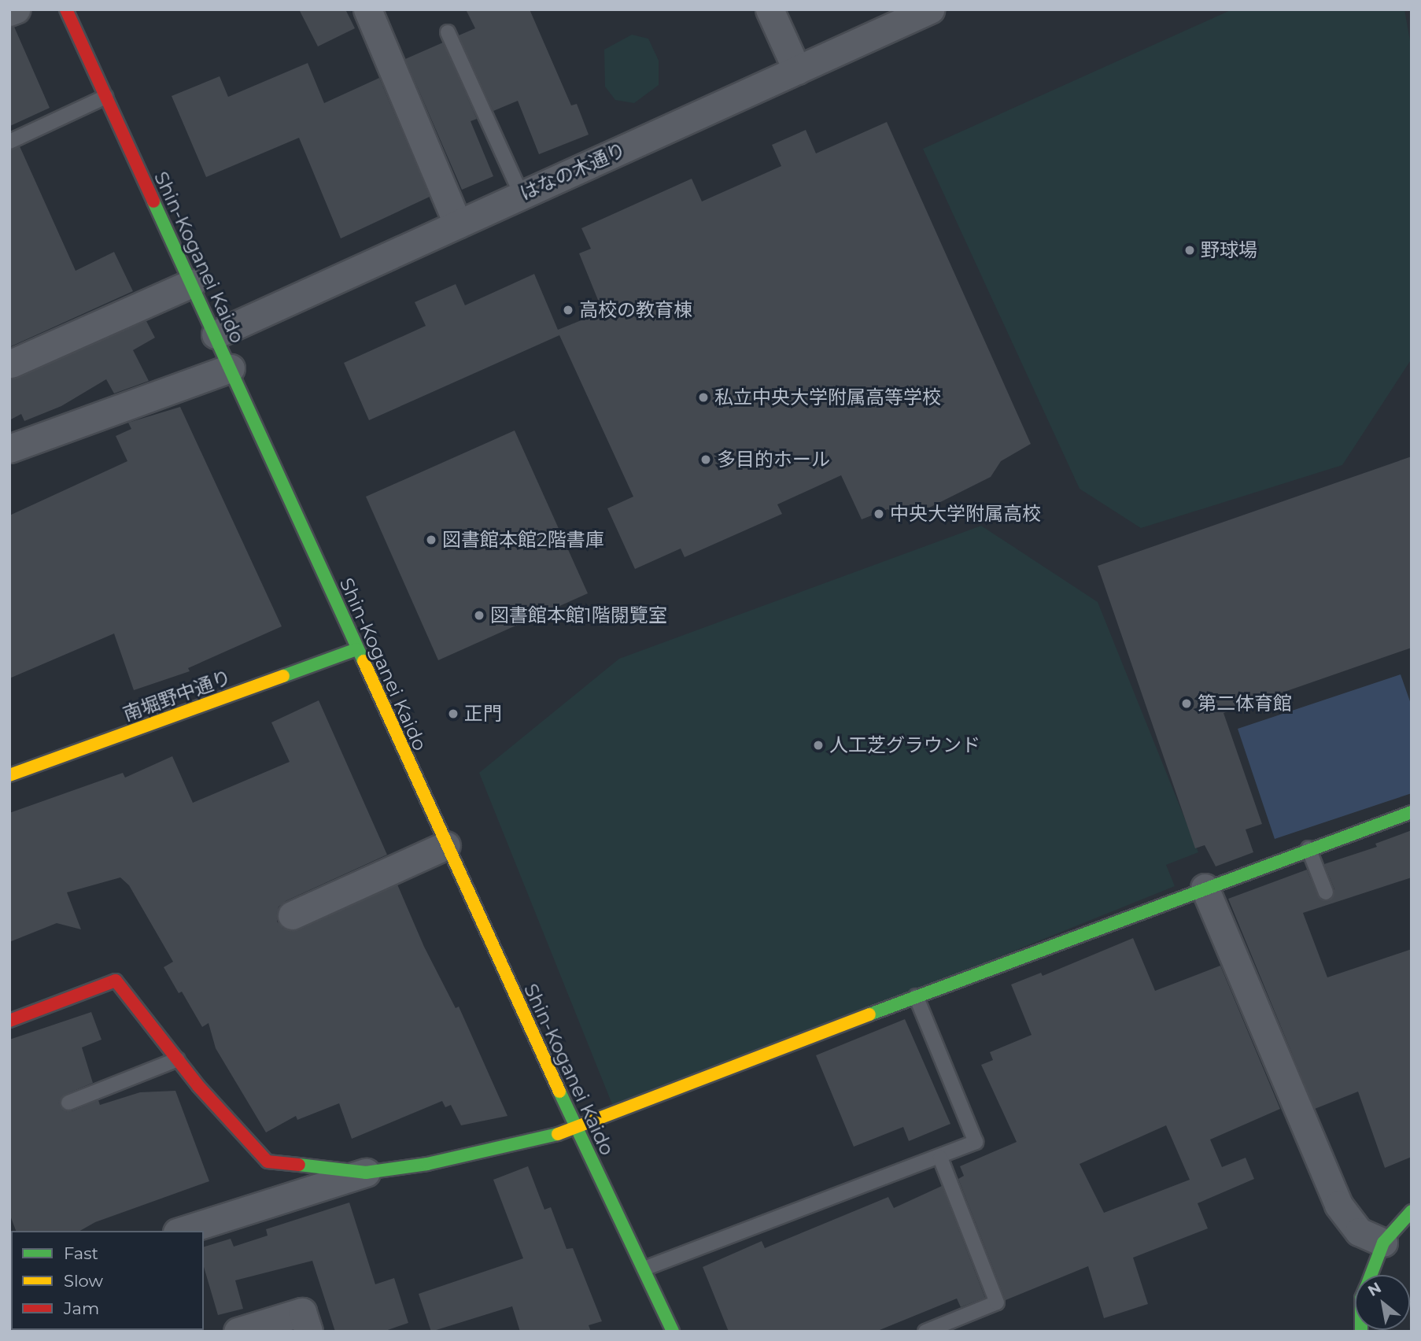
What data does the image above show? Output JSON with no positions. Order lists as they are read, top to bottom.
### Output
{
  "streets": {
    "street": ["はなの木通り", "Shin-Koganei Kaido", "南堀野中通り"]
  },
  "crossings": [
    ["はなの木通り", "Shin-Koganei Kaido"],
    ["Shin-Koganei Kaido", "南堀野中通り"]
  ],
  "places": [
    "野球場",
    "高校の教育棟",
    "私立中央大学附属高等学校",
    "多目的ホール",
    "中央大学附属高校",
    "図書館本館2階書庫",
    "図書館本館1階閱覽室",
    "第二体育館",
    "正門",
    "人工芝グラウンド"
  ],
  "legend": ["Fast", "Slow", "Jam"],
  "north": "top left"
}
